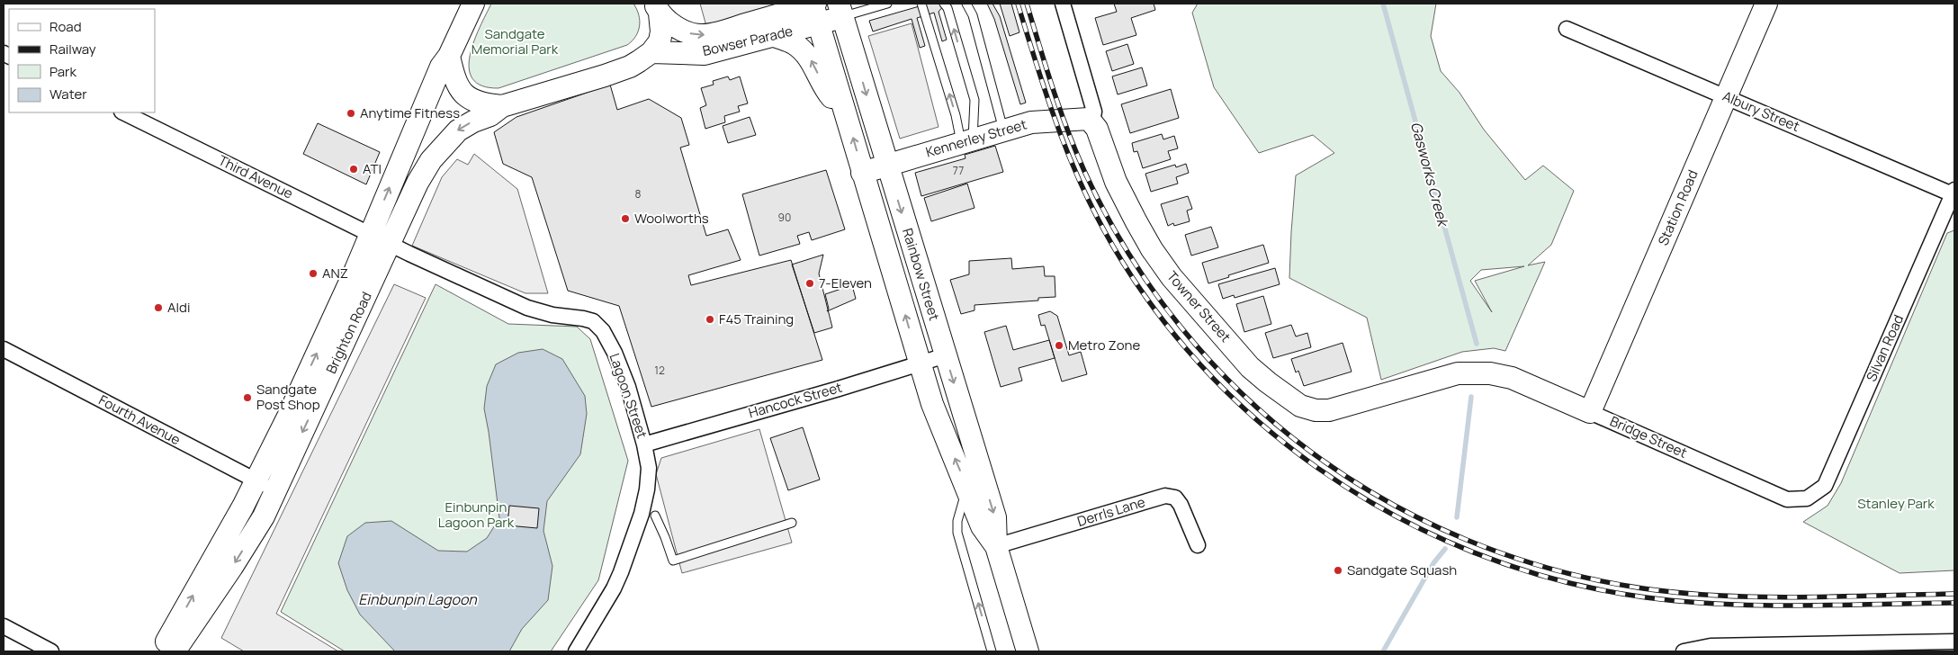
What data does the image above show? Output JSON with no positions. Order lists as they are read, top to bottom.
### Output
{
  "streets": {
    "main road": [
      "Bowser Parade",
      "Kennerley Street",
      "Station Road",
      "Rainbow Street",
      "Towner Street",
      "Brighton Road",
      "Bridge Street"
    ],
    "street": [
      "Albury Street",
      "Third Avenue",
      "Silvan Road",
      "Lagoon Street",
      "Hancock Street",
      "Fourth Avenue",
      "Derrls Lane"
    ]
  },
  "crossings": [
    ["Bowser Parade", "Rainbow Street"],
    ["Albury Street", "Station Road"],
    ["Albury Street", "Silvan Road"],
    ["Kennerley Street", "Rainbow Street"],
    ["Kennerley Street", "Towner Street"],
    ["Third Avenue", "Brighton Road"],
    ["Third Avenue", "Lagoon Street"],
    ["Station Road", "Bridge Street"],
    ["Rainbow Street", "Hancock Street"],
    ["Rainbow Street", "Derrls Lane"],
    ["Towner Street", "Bridge Street"],
    ["Brighton Road", "Lagoon Street"],
    ["Brighton Road", "Fourth Avenue"],
    ["Silvan Road", "Bridge Street"],
    ["Lagoon Street", "Hancock Street"]
  ],
  "water": ["Gasworks Creek", "Einbunpin Lagoon"],
  "parks": ["Sandgate Memorial Park", "Stanley Park", "Einbunpin Lagoon Park"],
  "places": [
    "Anytime Fitness",
    "ATI",
    "Woolworths",
    "ANZ",
    "7-Eleven",
    "Aldi",
    "F45 Training",
    "Metro Zone",
    "Sandgate Post Shop",
    "Sandgate Squash"
  ],
  "house_numbers": [
    "77",
    "8",
    "90",
    "12"
  ],
  "legend": [
    "Road",
    "Railway",
    "Park",
    "Water"
  ]
}
